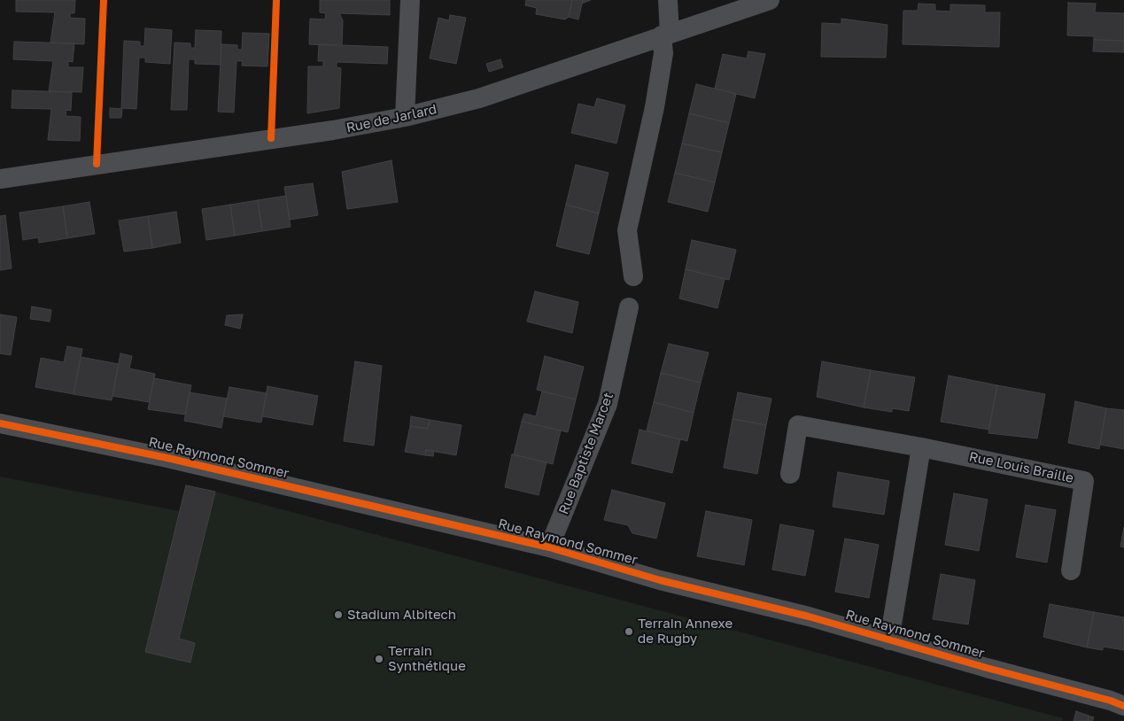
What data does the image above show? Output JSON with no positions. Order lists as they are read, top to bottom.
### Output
{
  "streets": {
    "street": [
      "Rue de Jarlard",
      "Rue Baptiste Marcet",
      "Rue Raymond Sommer",
      "Rue Louis Braille"
    ]
  },
  "crossings": [
    ["Rue Baptiste Marcet", "Rue Raymond Sommer"]
  ],
  "places": ["Stadium Albitech", "Terrain Annexe de Rugby", "Terrain Synthétique"]
}
